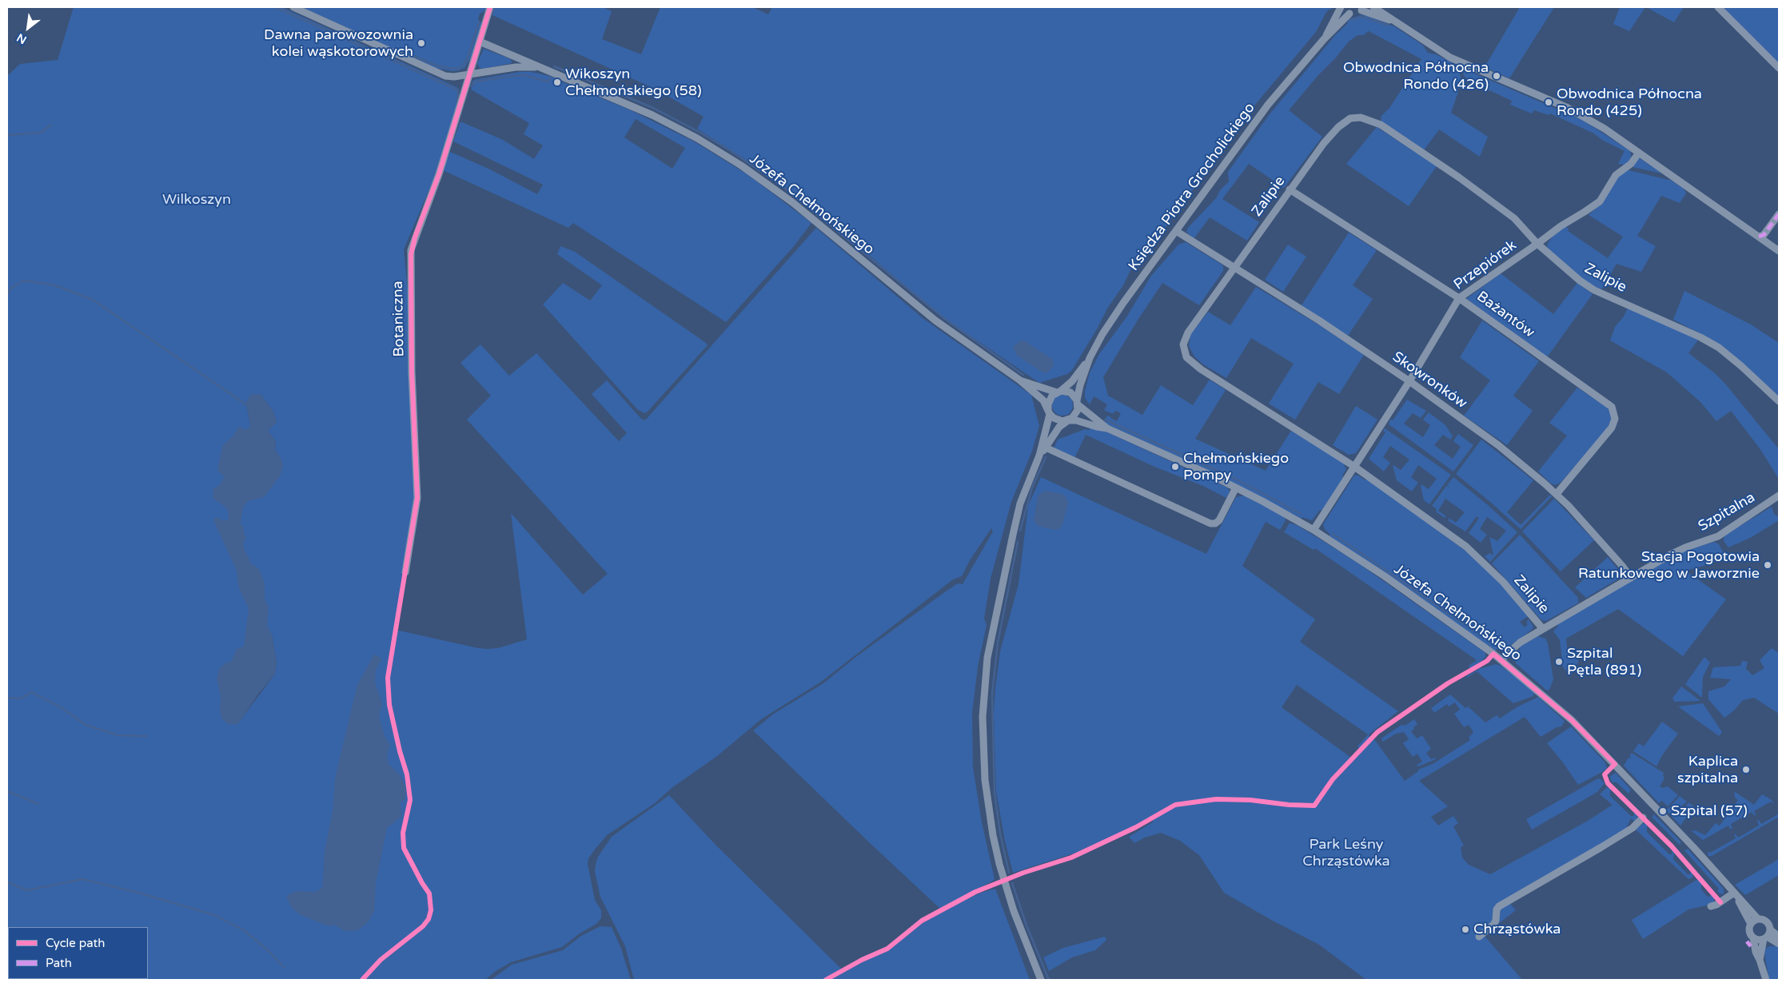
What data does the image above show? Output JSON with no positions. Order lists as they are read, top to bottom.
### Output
{
  "streets": {
    "street": [
      "Księdza Piotra Grocholickiego",
      "Zalipie",
      "Józefa Chełmońskiego",
      "Przepiórek",
      "Bażantów",
      "Botaniczna",
      "Skowronków",
      "Szpitalna"
    ]
  },
  "crossings": [
    ["Księdza Piotra Grocholickiego", "Józefa Chełmońskiego"],
    ["Księdza Piotra Grocholickiego", "Skowronków"],
    ["Zalipie", "Przepiórek"],
    ["Zalipie", "Bażantów"],
    ["Zalipie", "Skowronków"],
    ["Zalipie", "Szpitalna"],
    ["Józefa Chełmońskiego", "Przepiórek"],
    ["Józefa Chełmońskiego", "Botaniczna"],
    ["Józefa Chełmońskiego", "Szpitalna"],
    ["Przepiórek", "Bażantów"],
    ["Przepiórek", "Skowronków"],
    ["Bażantów", "Skowronków"],
    ["Skowronków", "Szpitalna"]
  ],
  "parks": ["Wilkoszyn", "Park Leśny Chrząstówka"],
  "places": [
    "Dawna parowozownia kolei wąskotorowych",
    "Obwodnica Północna Rondo (426)",
    "Wikoszyn Chełmońskiego (58)",
    "Obwodnica Północna Rondo (425)",
    "Chełmońskiego Pompy",
    "Stacja Pogotowia Ratunkowego w Jaworznie",
    "Szpital Pętla (891)",
    "Kaplica szpitalna",
    "Szpital (57)",
    "Chrząstówka"
  ],
  "legend": ["Cycle path", "Path"],
  "north": "bottom left"
}
